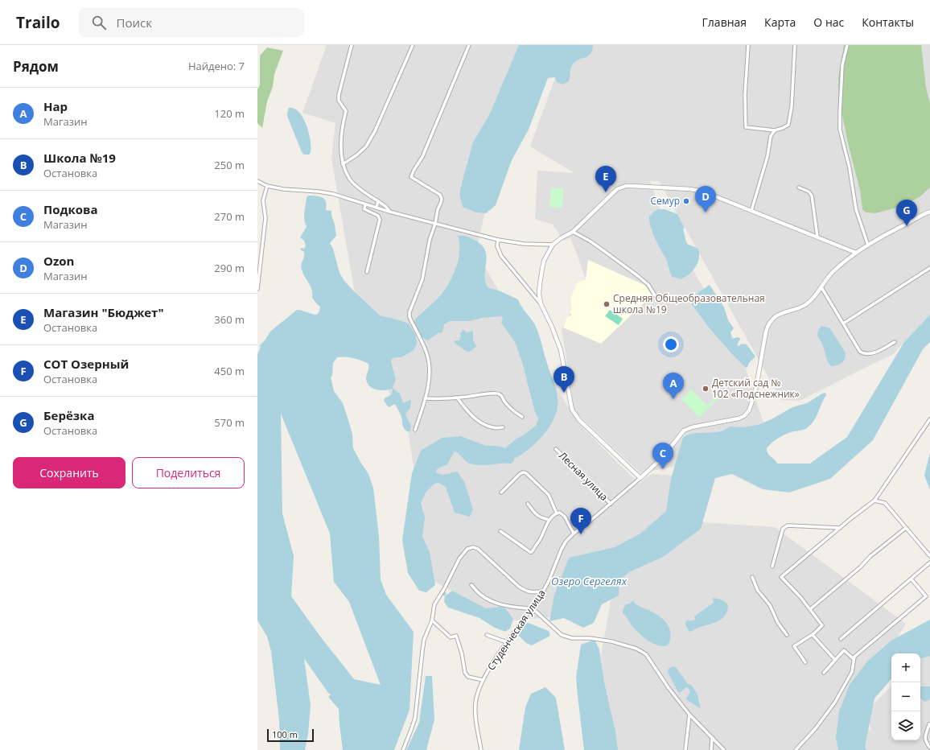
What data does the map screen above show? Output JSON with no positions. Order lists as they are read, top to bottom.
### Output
{
  "streets": {
    "street": ["Лесная улица", "Студенческая улица"]
  },
  "crossings": [
    ["Лесная улица", "Студенческая улица"]
  ],
  "water": ["Озеро Сергелях"],
  "places": ["Семур", "Средняя Общеобразовательная школа №19", "Детский сад № 102 «Подснежник»"],
  "scale_bar": "100 m",
  "page": {
    "header": "Trailo",
    "search": "Поиск",
    "nav": [
      "Главная",
      "Карта",
      "О нас",
      "Контакты"
    ],
    "heading": ["Рядом", "Найдено: 7"],
    "list": [
      {
        "mark": "A",
        "name": "Нар",
        "note": "Магазин",
        "value": "120 m"
      },
      {
        "mark": "B",
        "name": "Школа №19",
        "note": "Остановка",
        "value": "250 m"
      },
      {
        "mark": "C",
        "name": "Подкова",
        "note": "Магазин",
        "value": "270 m"
      },
      {
        "mark": "D",
        "name": "Ozon",
        "note": "Магазин",
        "value": "290 m"
      },
      {
        "mark": "E",
        "name": "Магазин \"Бюджет\"",
        "note": "Остановка",
        "value": "360 m"
      },
      {
        "mark": "F",
        "name": "СОТ Озерный",
        "note": "Остановка",
        "value": "450 m"
      },
      {
        "mark": "G",
        "name": "Берёзка",
        "note": "Остановка",
        "value": "570 m"
      }
    ],
    "pins": [
      "E",
      "D",
      "G",
      "B",
      "A",
      "C",
      "F"
    ],
    "buttons": ["Сохранить", "Поделиться"],
    "map_buttons": ["+", "−"],
    "scale": "100 m"
  }
}
